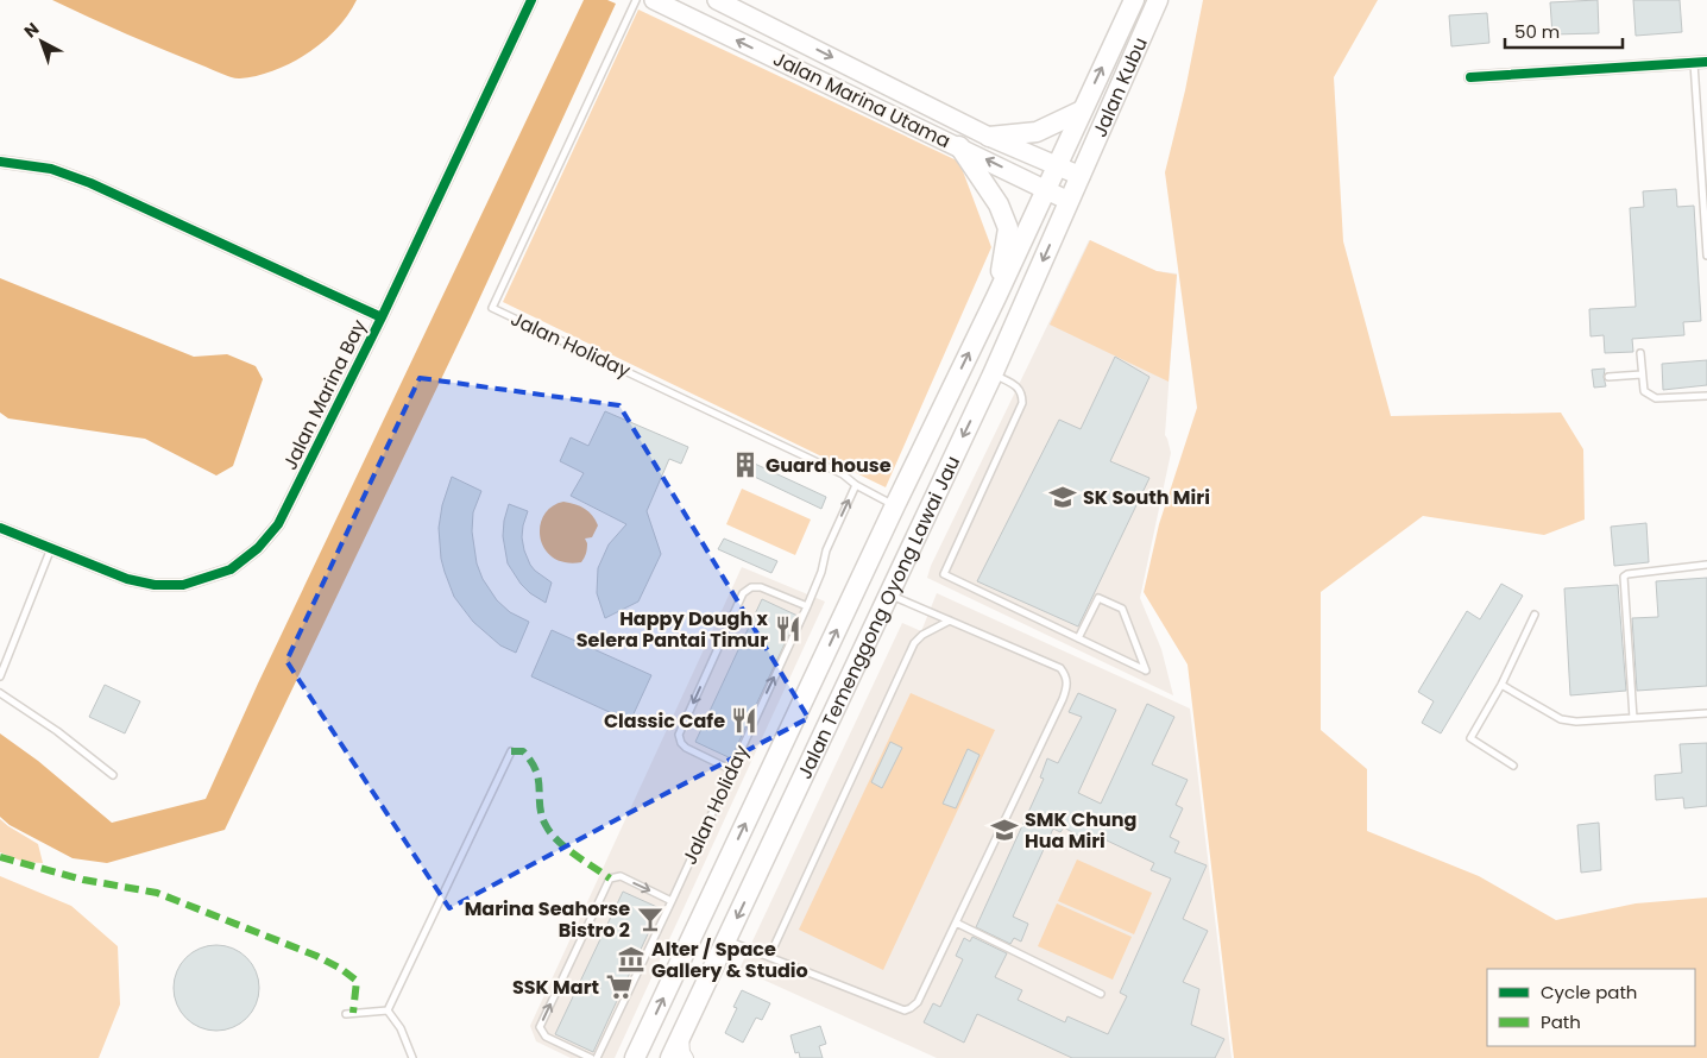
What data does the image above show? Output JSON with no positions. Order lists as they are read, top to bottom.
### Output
{
  "streets": {
    "main road": ["Jalan Kubu", "Jalan Marina Utama", "Jalan Temenggong Oyong Lawai Jau"],
    "street": ["Jalan Marina Bay"],
    "lane": ["Jalan Holiday"]
  },
  "crossings": [
    ["Jalan Kubu", "Jalan Marina Utama"],
    ["Jalan Kubu", "Jalan Temenggong Oyong Lawai Jau"],
    ["Jalan Marina Utama", "Jalan Temenggong Oyong Lawai Jau"],
    ["Jalan Holiday", "Jalan Temenggong Oyong Lawai Jau"]
  ],
  "places": {
    "building": ["Guard house"],
    "school or university": ["SK South Miri", "SMK Chung Hua Miri"],
    "restaurant": ["Happy Dough x Selera Pantai Timur", "Classic Cafe"],
    "bar": ["Marina Seahorse Bistro 2"],
    "museum": ["Alter / Space Gallery & Studio"],
    "supermarket": ["SSK Mart"]
  },
  "legend": ["Cycle path", "Path"],
  "scale_bar": "50 m",
  "north": "top left"
}
